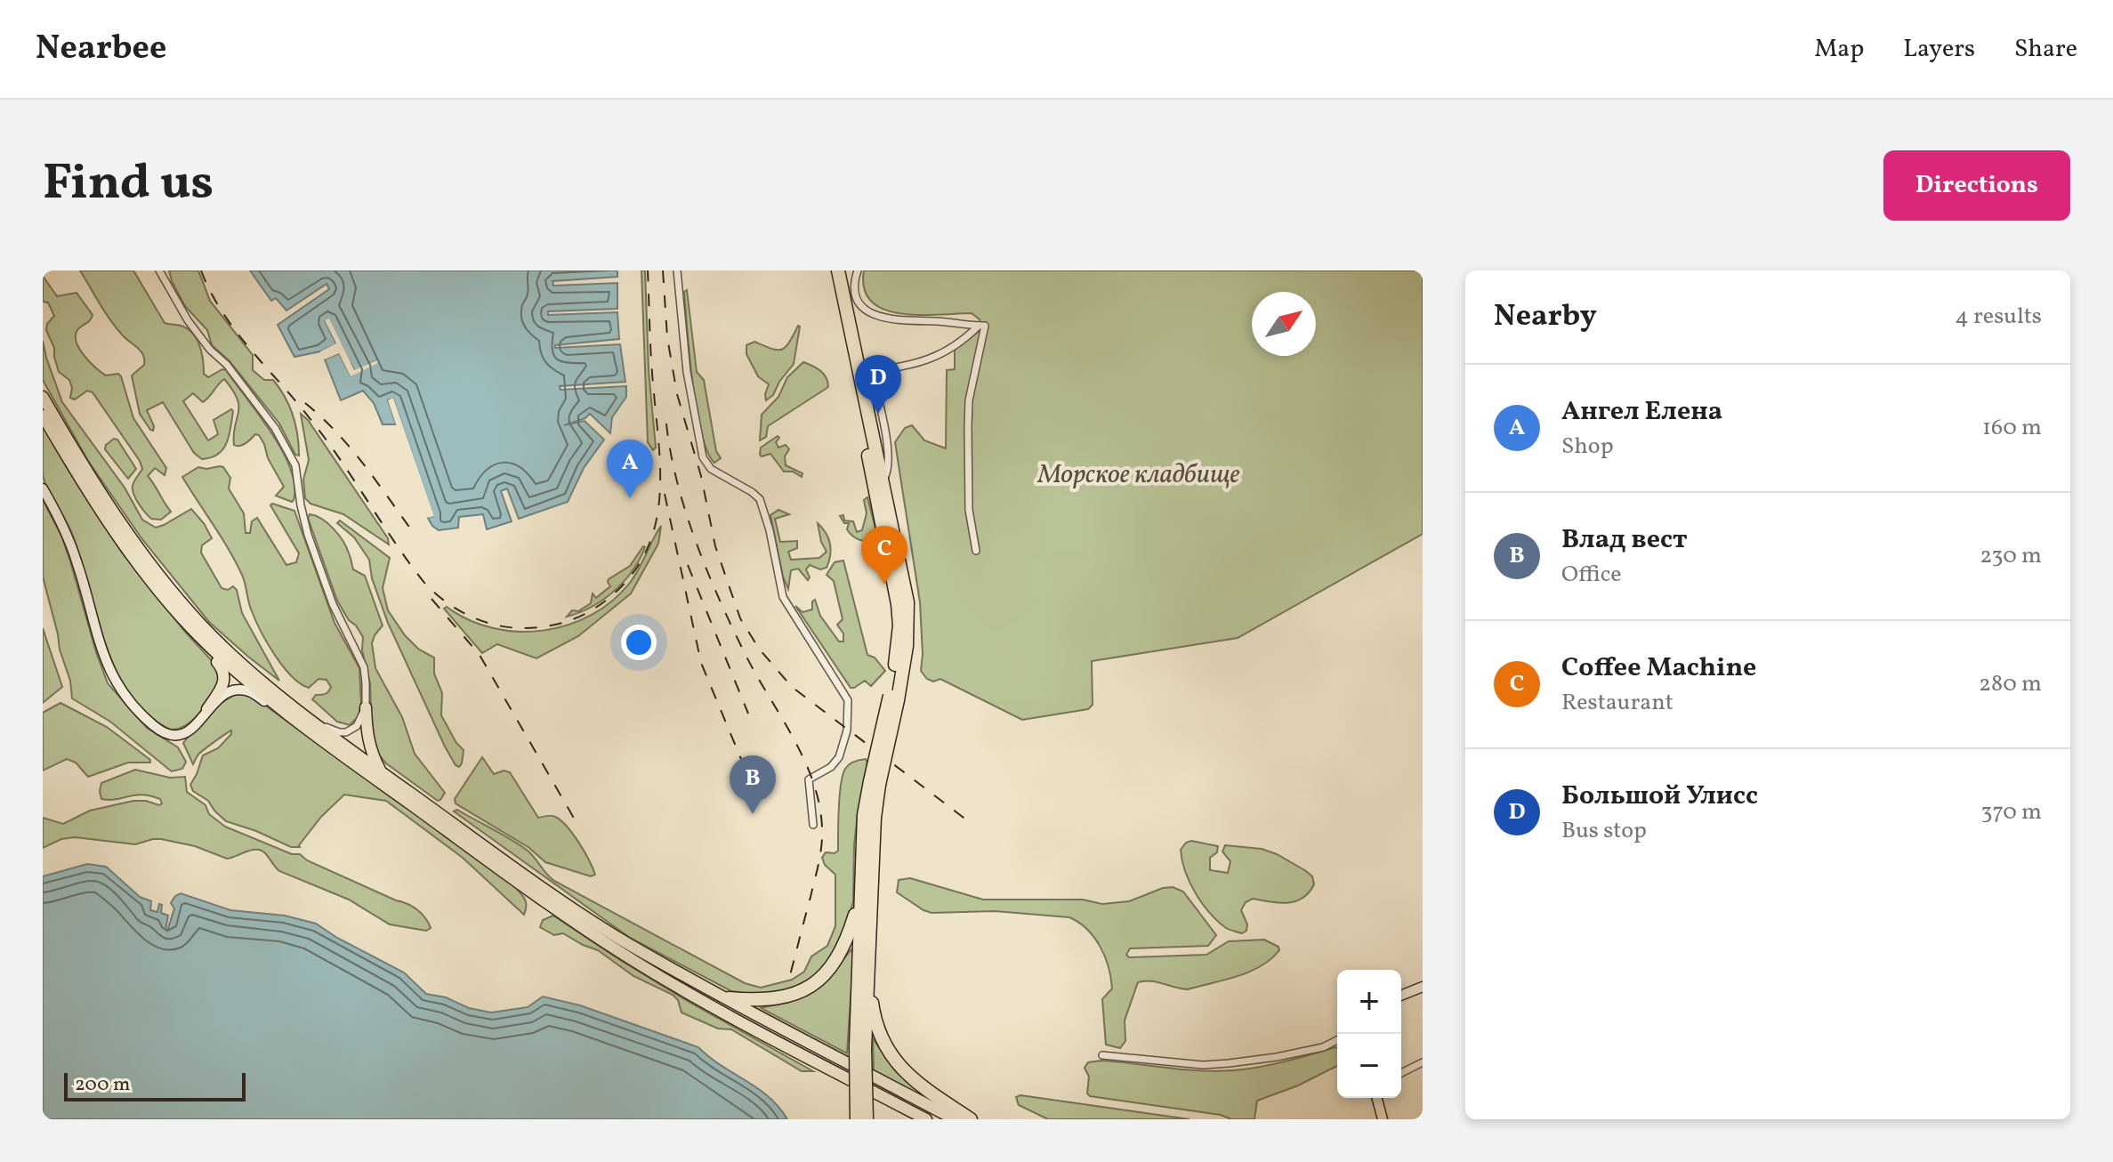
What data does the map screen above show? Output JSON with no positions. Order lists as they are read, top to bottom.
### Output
{
  "parks": ["Морское кладбище"],
  "scale_bar": "200 m",
  "north": "top right",
  "page": {
    "header": "Nearbee",
    "nav": ["Map", "Layers", "Share"],
    "title": "Find us",
    "buttons": "Directions",
    "heading": ["Nearby", "4 results"],
    "pins": [
      "D",
      "A",
      "C",
      "B"
    ],
    "list": [
      {
        "mark": "A",
        "name": "Ангел Елена",
        "note": "Shop",
        "value": "160 m"
      },
      {
        "mark": "B",
        "name": "Влад вест",
        "note": "Office",
        "value": "230 m"
      },
      {
        "mark": "C",
        "name": "Coffee Machine",
        "note": "Restaurant",
        "value": "280 m"
      },
      {
        "mark": "D",
        "name": "Большой Улисс",
        "note": "Bus stop",
        "value": "370 m"
      }
    ],
    "map_buttons": ["+", "−"],
    "scale": "200 m"
  }
}
